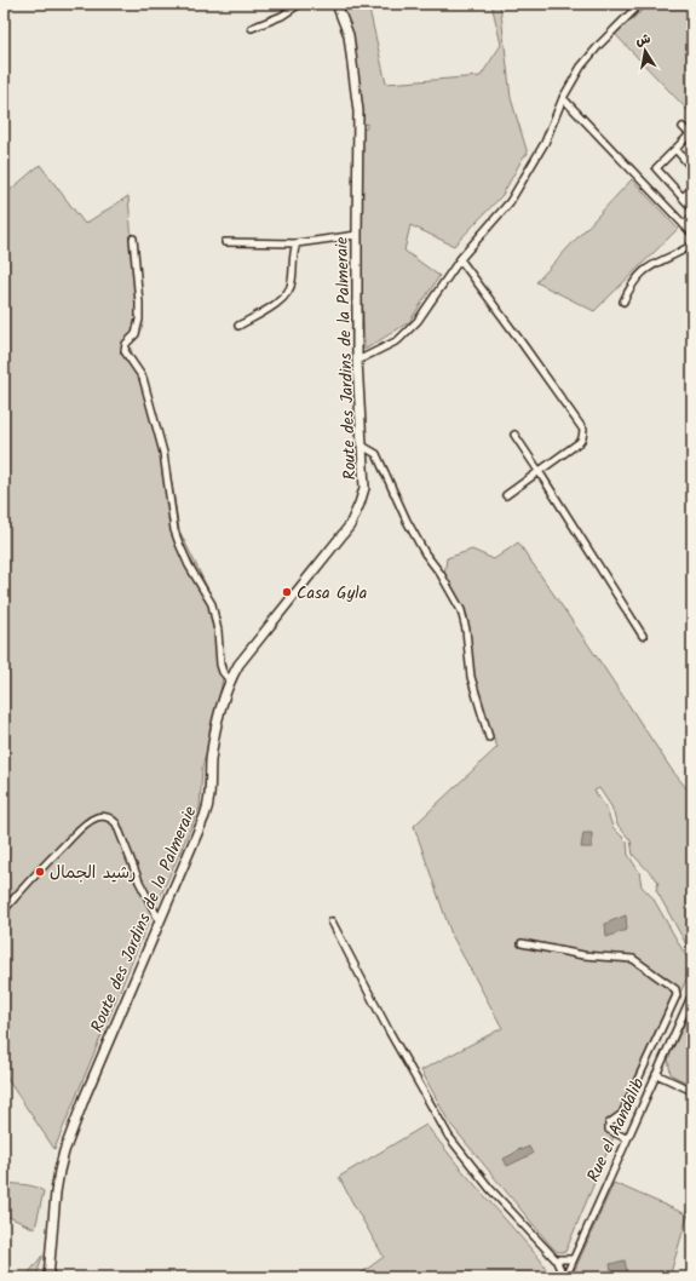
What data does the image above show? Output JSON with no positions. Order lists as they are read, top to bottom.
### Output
{
  "streets": {
    "street": ["Route des Jardins de la Palmeraie", "Rue el Aandalib"]
  },
  "places": ["Casa Gyla", "رشيد الجمال"],
  "north": "top"
}
